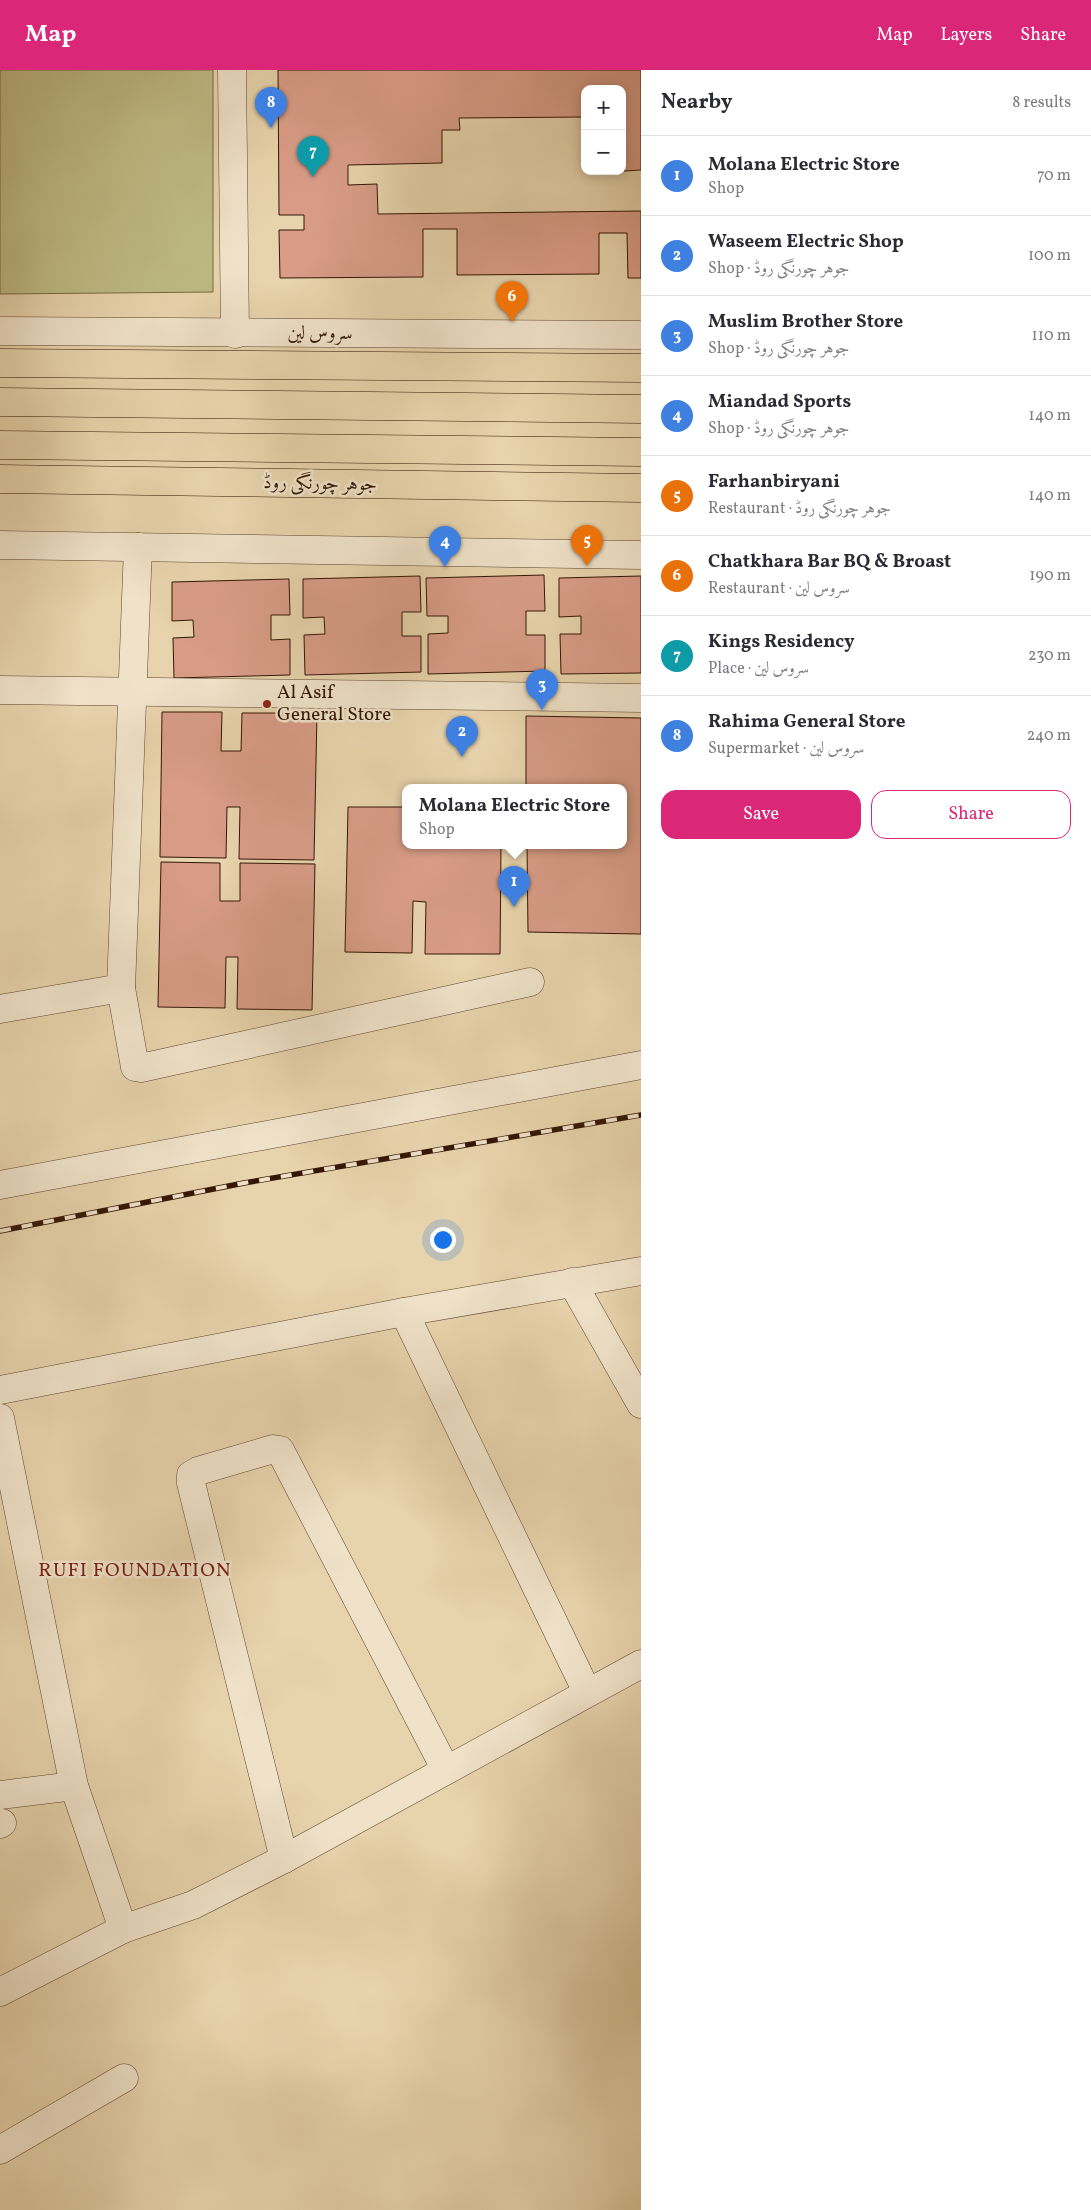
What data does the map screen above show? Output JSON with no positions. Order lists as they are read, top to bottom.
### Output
{
  "streets": {
    "main road": ["جوہر چورنگی روڈ"],
    "street": ["سروس لین"]
  },
  "districts": ["RUFI FOUNDATION"],
  "places": ["Al Asif General Store"],
  "page": {
    "header": "Map",
    "nav": ["Map", "Layers", "Share"],
    "heading": ["Nearby", "8 results"],
    "map_buttons": ["+", "−"],
    "pins": [
      "8",
      "7",
      "6",
      "5",
      "4",
      "3",
      "2",
      "1"
    ],
    "list": [
      {
        "mark": "1",
        "name": "Molana Electric Store",
        "note": "Shop",
        "value": "70 m"
      },
      {
        "mark": "2",
        "name": "Waseem Electric Shop",
        "note": "Shop · جوہر چورنگی روڈ",
        "value": "100 m"
      },
      {
        "mark": "3",
        "name": "Muslim Brother Store",
        "note": "Shop · جوہر چورنگی روڈ",
        "value": "110 m"
      },
      {
        "mark": "4",
        "name": "Miandad Sports",
        "note": "Shop · جوہر چورنگی روڈ",
        "value": "140 m"
      },
      {
        "mark": "5",
        "name": "Farhanbiryani",
        "note": "Restaurant · جوہر چورنگی روڈ",
        "value": "140 m"
      },
      {
        "mark": "6",
        "name": "Chatkhara Bar BQ & Broast",
        "note": "Restaurant · سروس لین",
        "value": "190 m"
      },
      {
        "mark": "7",
        "name": "Kings Residency",
        "note": "Place · سروس لین",
        "value": "230 m"
      },
      {
        "mark": "8",
        "name": "Rahima General Store",
        "note": "Supermarket · سروس لین",
        "value": "240 m"
      }
    ],
    "buttons": ["Save", "Share"],
    "popup": ["Molana Electric Store", "Shop"]
  }
}
